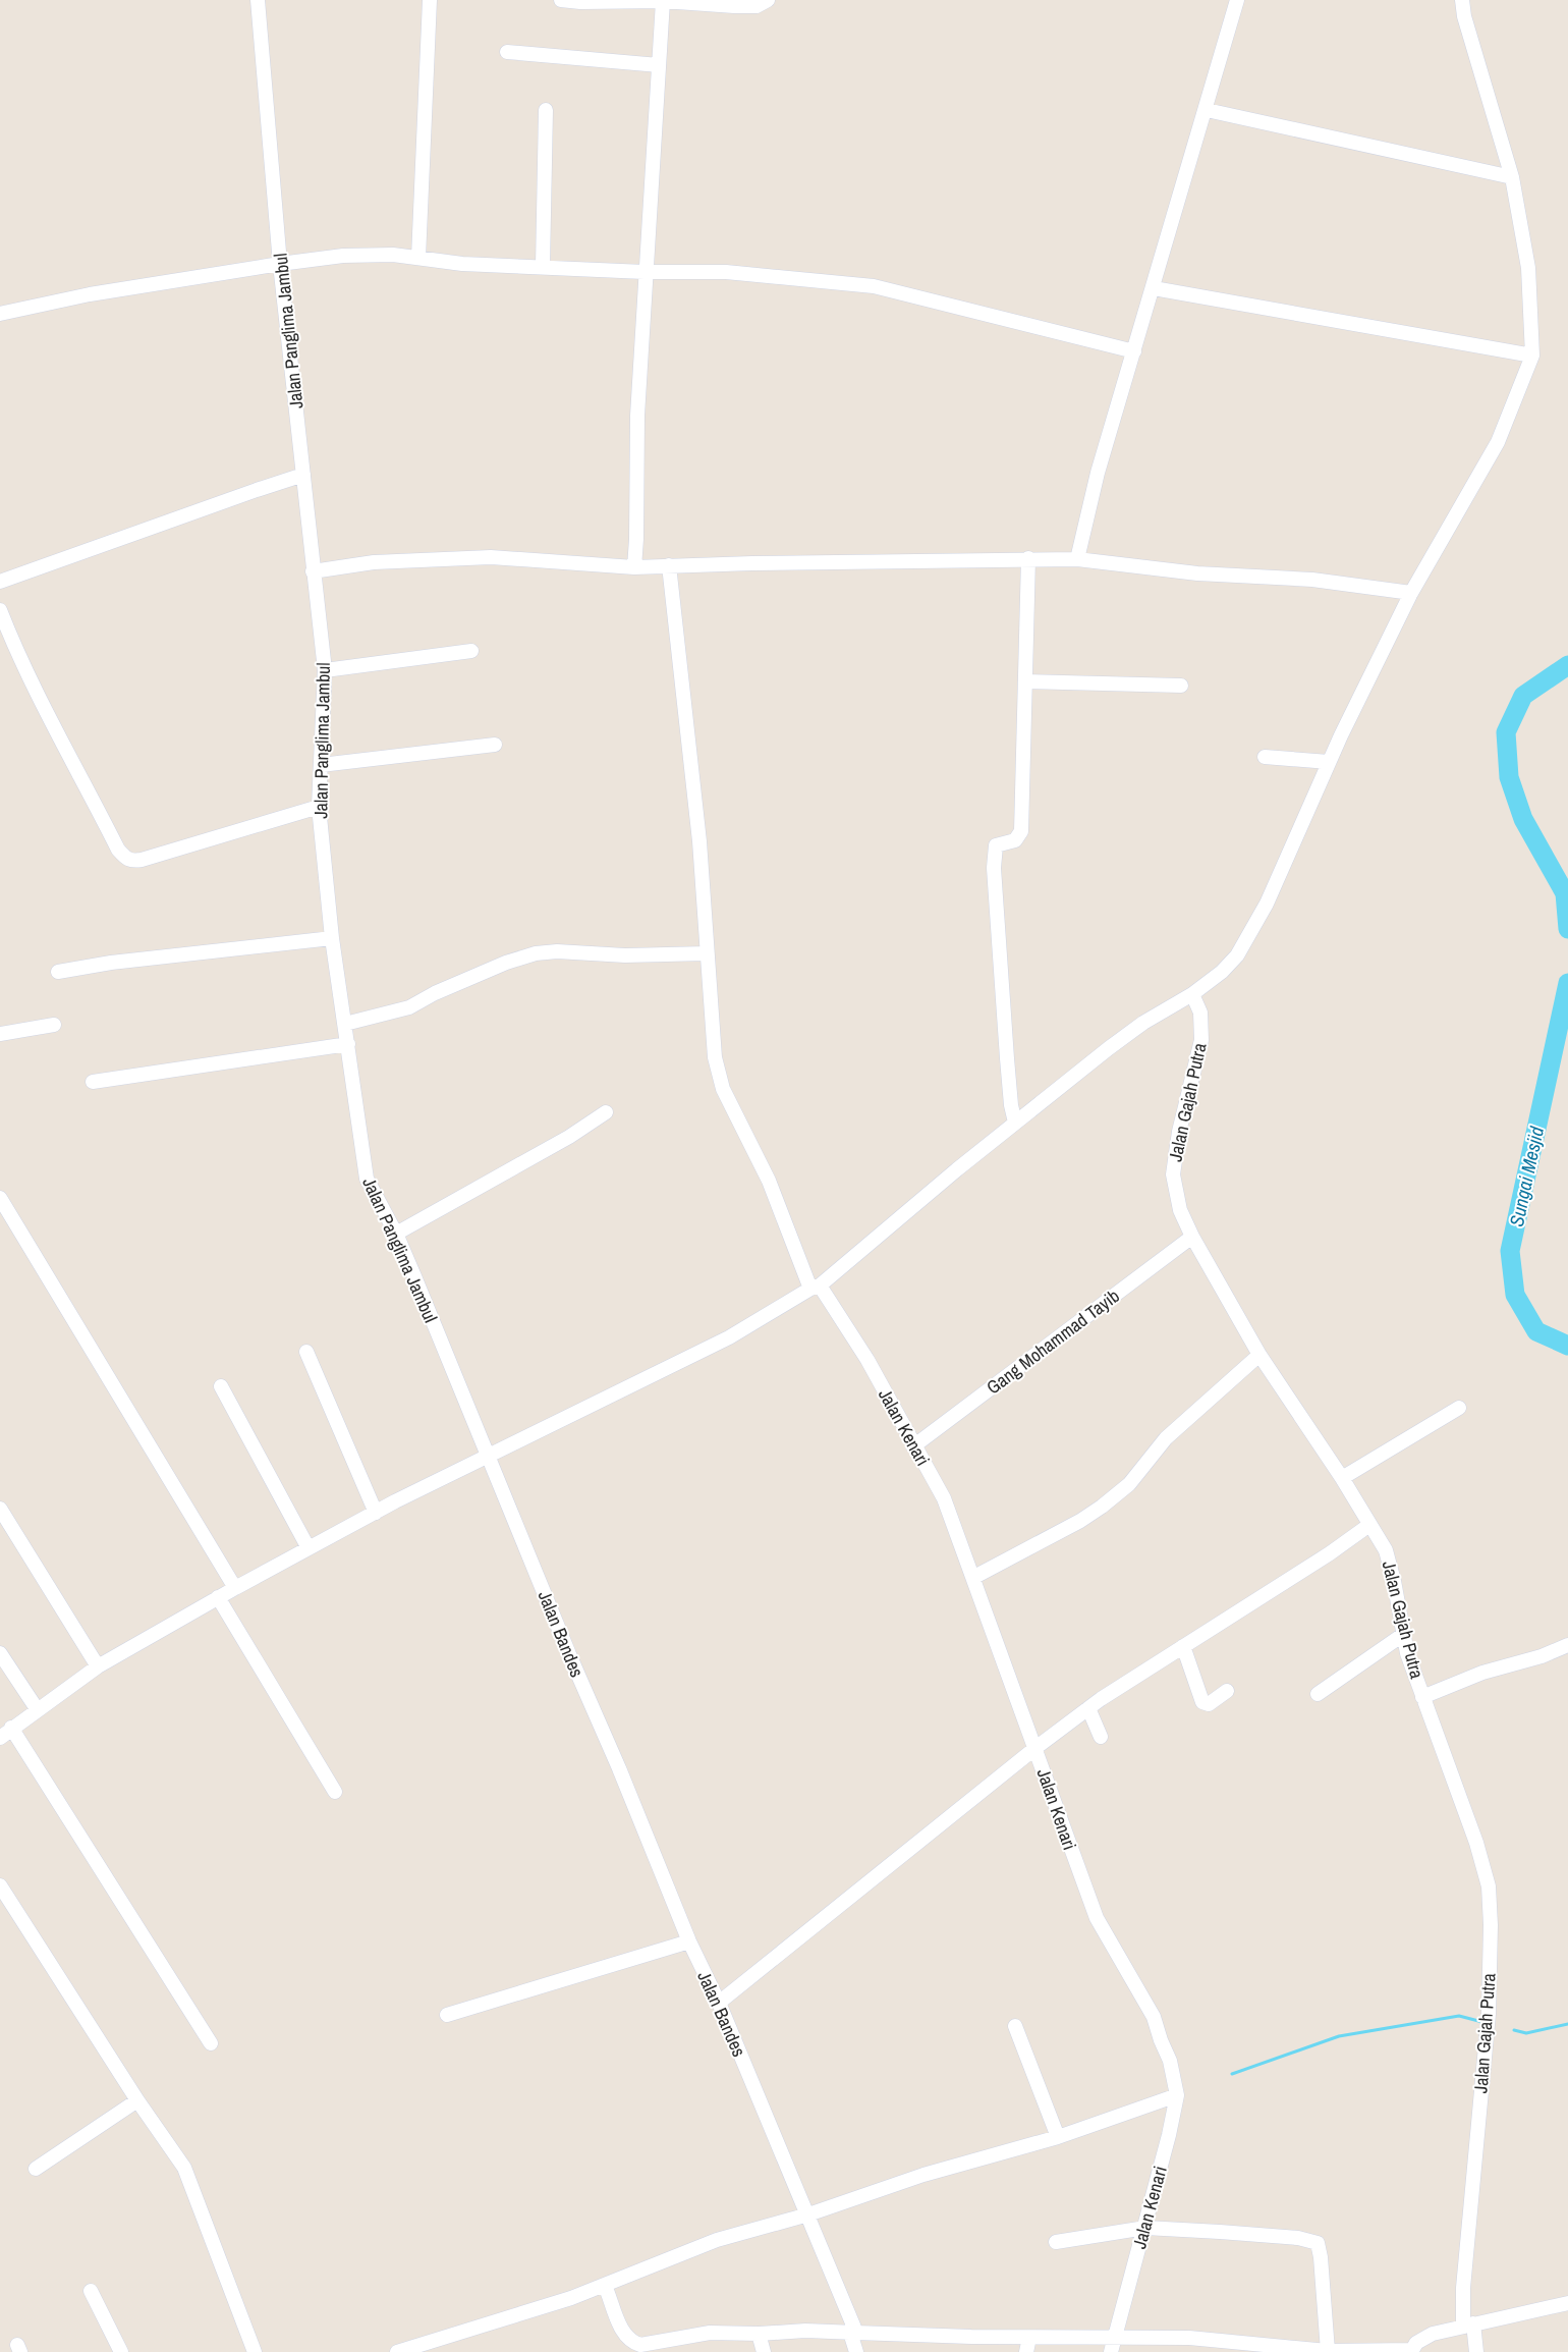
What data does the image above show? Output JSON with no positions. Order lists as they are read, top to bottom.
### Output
{
  "streets": {
    "street": [
      "Jalan Panglima Jambul",
      "Jalan Gajah Putra",
      "Gang Mohammad Tayib",
      "Jalan Kenari",
      "Jalan Bandes"
    ]
  },
  "crossings": [
    ["Jalan Panglima Jambul", "Jalan Bandes"],
    ["Jalan Gajah Putra", "Gang Mohammad Tayib"],
    ["Gang Mohammad Tayib", "Jalan Kenari"]
  ],
  "water": ["Sungai Mesjid"]
}
